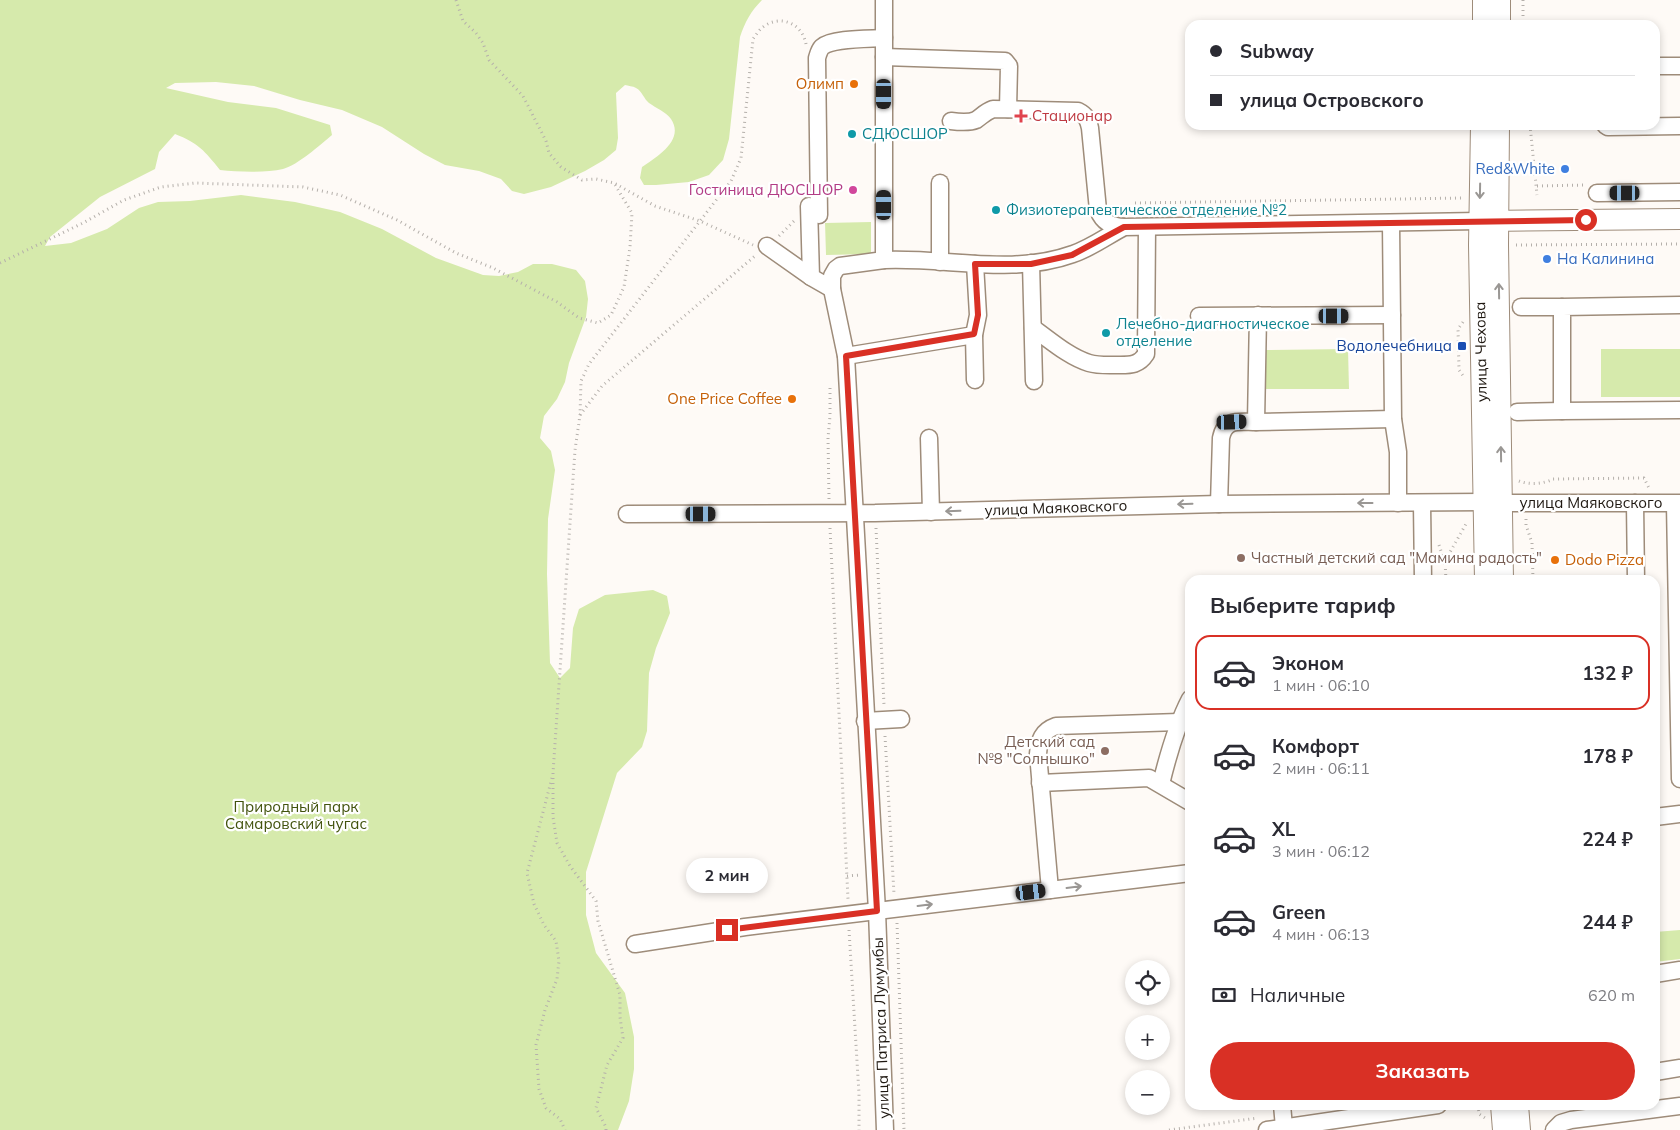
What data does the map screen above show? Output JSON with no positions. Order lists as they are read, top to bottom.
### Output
{
  "streets": {
    "main road": ["улица Чехова"],
    "street": ["улица Маяковского", "улица Патриса Лумумбы"]
  },
  "crossings": [
    ["улица Чехова", "улица Маяковского"],
    ["улица Маяковского", "улица Патриса Лумумбы"]
  ],
  "one_way": ["улица Маяковского"],
  "parks": ["Природный парк Самаровский чугас"],
  "places": {
    "other": [
      "Олимп",
      "СДЮСШОР",
      "Red&White",
      "Гостиница ДЮСШОР",
      "Физиотерапевтическое отделение №2",
      "На Калинина",
      "Лечебно-диагностическое отделение",
      "One Price Coffee",
      "Частный детский сад \"Мамина радость\"",
      "Dodo Pizza",
      "Детский сад №8 \"Солнышко\""
    ],
    "health": ["Стационар"],
    "transit": ["Водолечебница"]
  },
  "page": {
    "banner": ["Subway", "улица Островского"],
    "heading": "Выберите тариф",
    "list": [
      {
        "name": "Эконом",
        "note": "1 мин · 06:10",
        "value": "132 ₽"
      },
      {
        "name": "Комфорт",
        "note": "2 мин · 06:11",
        "value": "178 ₽"
      },
      {
        "name": "XL",
        "note": "3 мин · 06:12",
        "value": "224 ₽"
      },
      {
        "name": "Green",
        "note": "4 мин · 06:13",
        "value": "244 ₽"
      }
    ],
    "bubble": "2 мин",
    "map_buttons": ["+", "−"],
    "pay": ["Наличные", "620 m"],
    "buttons": "Заказать"
  }
}
